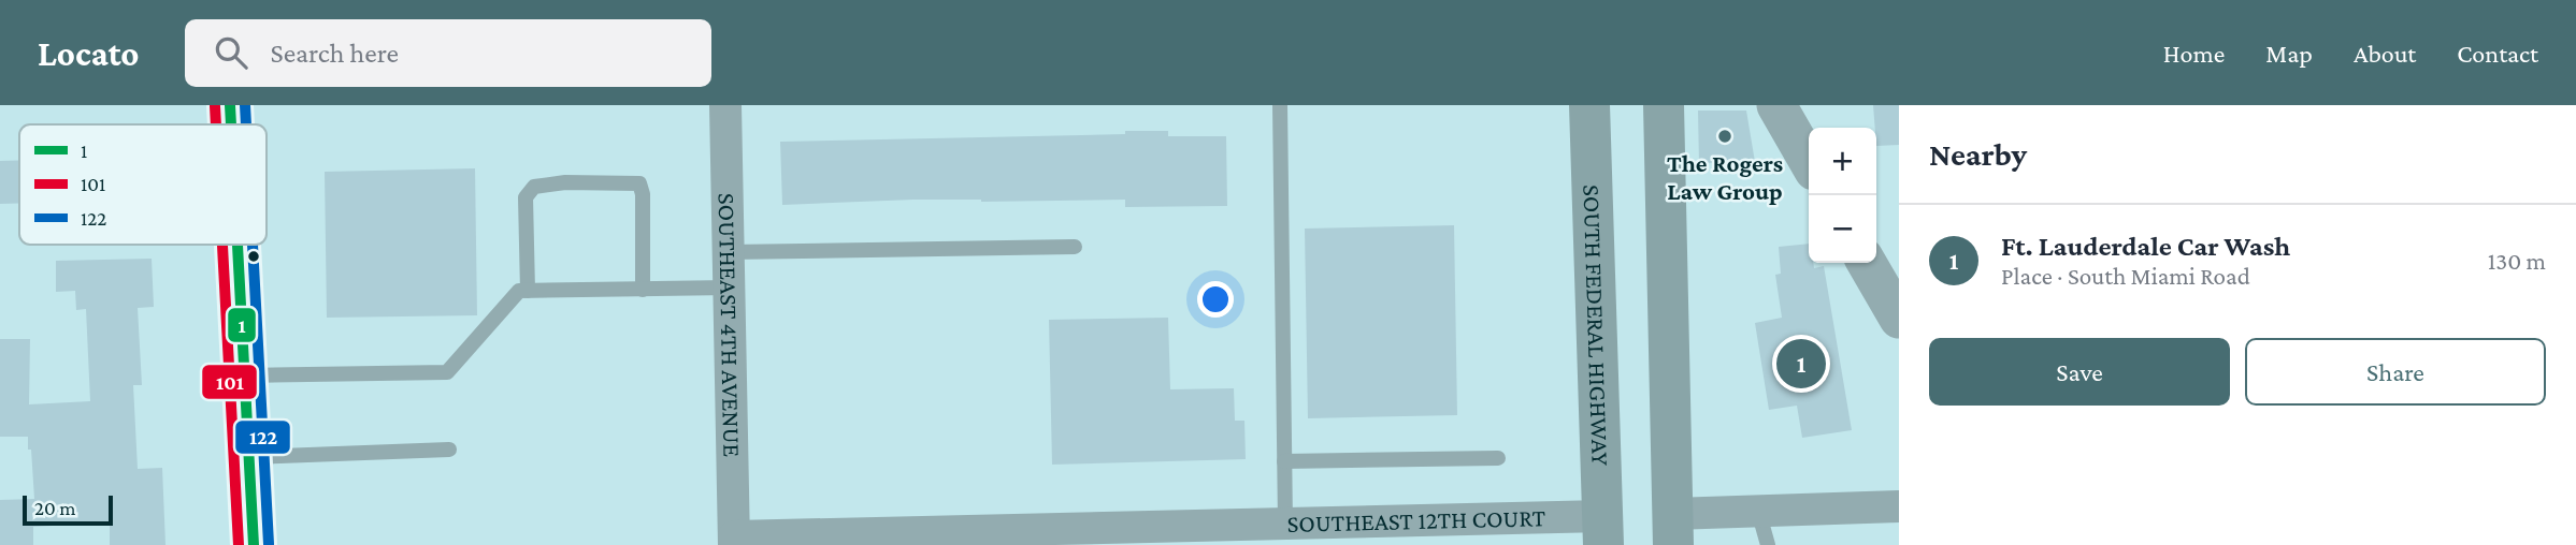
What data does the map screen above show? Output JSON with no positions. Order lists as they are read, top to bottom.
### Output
{
  "streets": {
    "main road": ["SOUTH FEDERAL HIGHWAY"],
    "street": ["SOUTHEAST 4TH AVENUE", "SOUTHEAST 12TH COURT"]
  },
  "crossings": [
    ["SOUTHEAST 4TH AVENUE", "SOUTHEAST 12TH COURT"],
    ["SOUTH FEDERAL HIGHWAY", "SOUTHEAST 12TH COURT"]
  ],
  "places": ["The Rogers Law Group"],
  "lines": ["transit line 1", "transit line 122", "transit line 101"],
  "legend": ["1", "101", "122"],
  "scale_bar": "20 m",
  "page": {
    "header": "Locato",
    "search": "Search here",
    "nav": [
      "Home",
      "Map",
      "About",
      "Contact"
    ],
    "heading": "Nearby",
    "map_buttons": ["+", "−"],
    "list": [
      {
        "mark": "1",
        "name": "Ft. Lauderdale Car Wash",
        "note": "Place · South Miami Road",
        "value": "130 m"
      }
    ],
    "buttons": ["Save", "Share"],
    "pins": "1",
    "scale": "20 m"
  }
}
